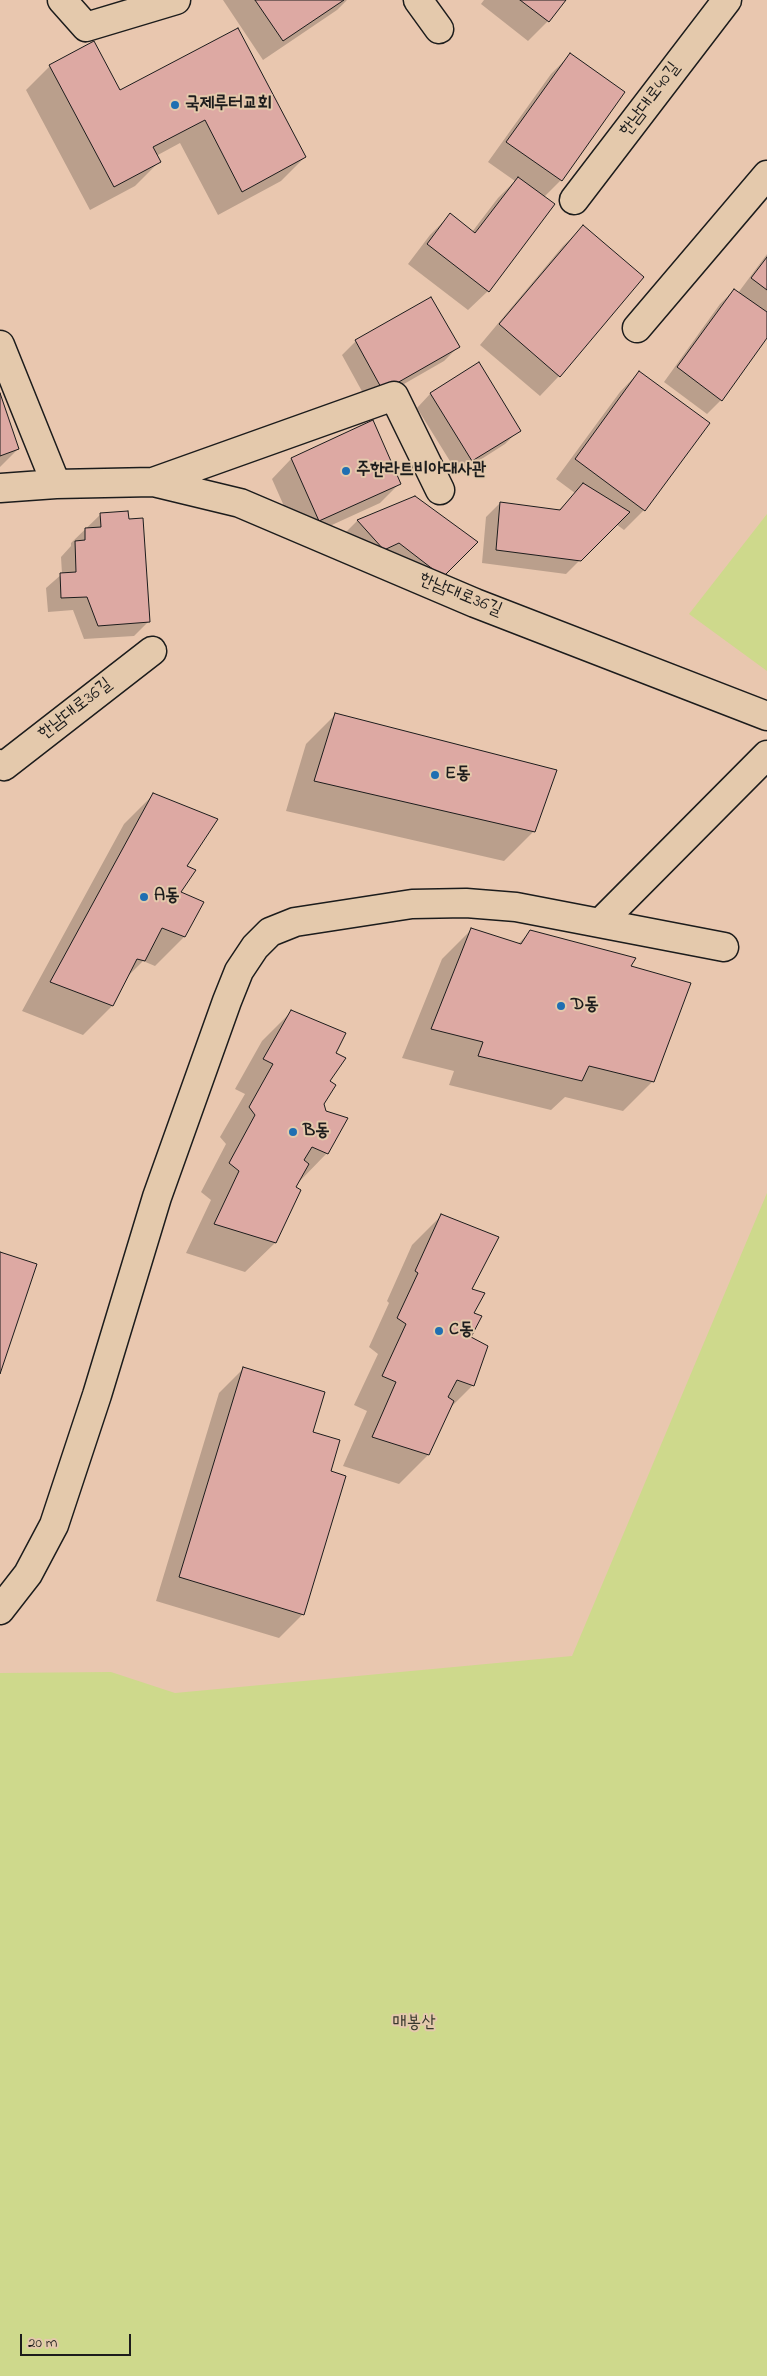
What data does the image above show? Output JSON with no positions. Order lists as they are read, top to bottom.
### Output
{
  "streets": {
    "street": ["한남대로40길", "한남대로36길"]
  },
  "parks": ["매봉산"],
  "places": [
    "국제루터교회",
    "주한라트비아대사관",
    "E동",
    "A동",
    "D동",
    "B동",
    "C동"
  ],
  "scale_bar": "20 m"
}
